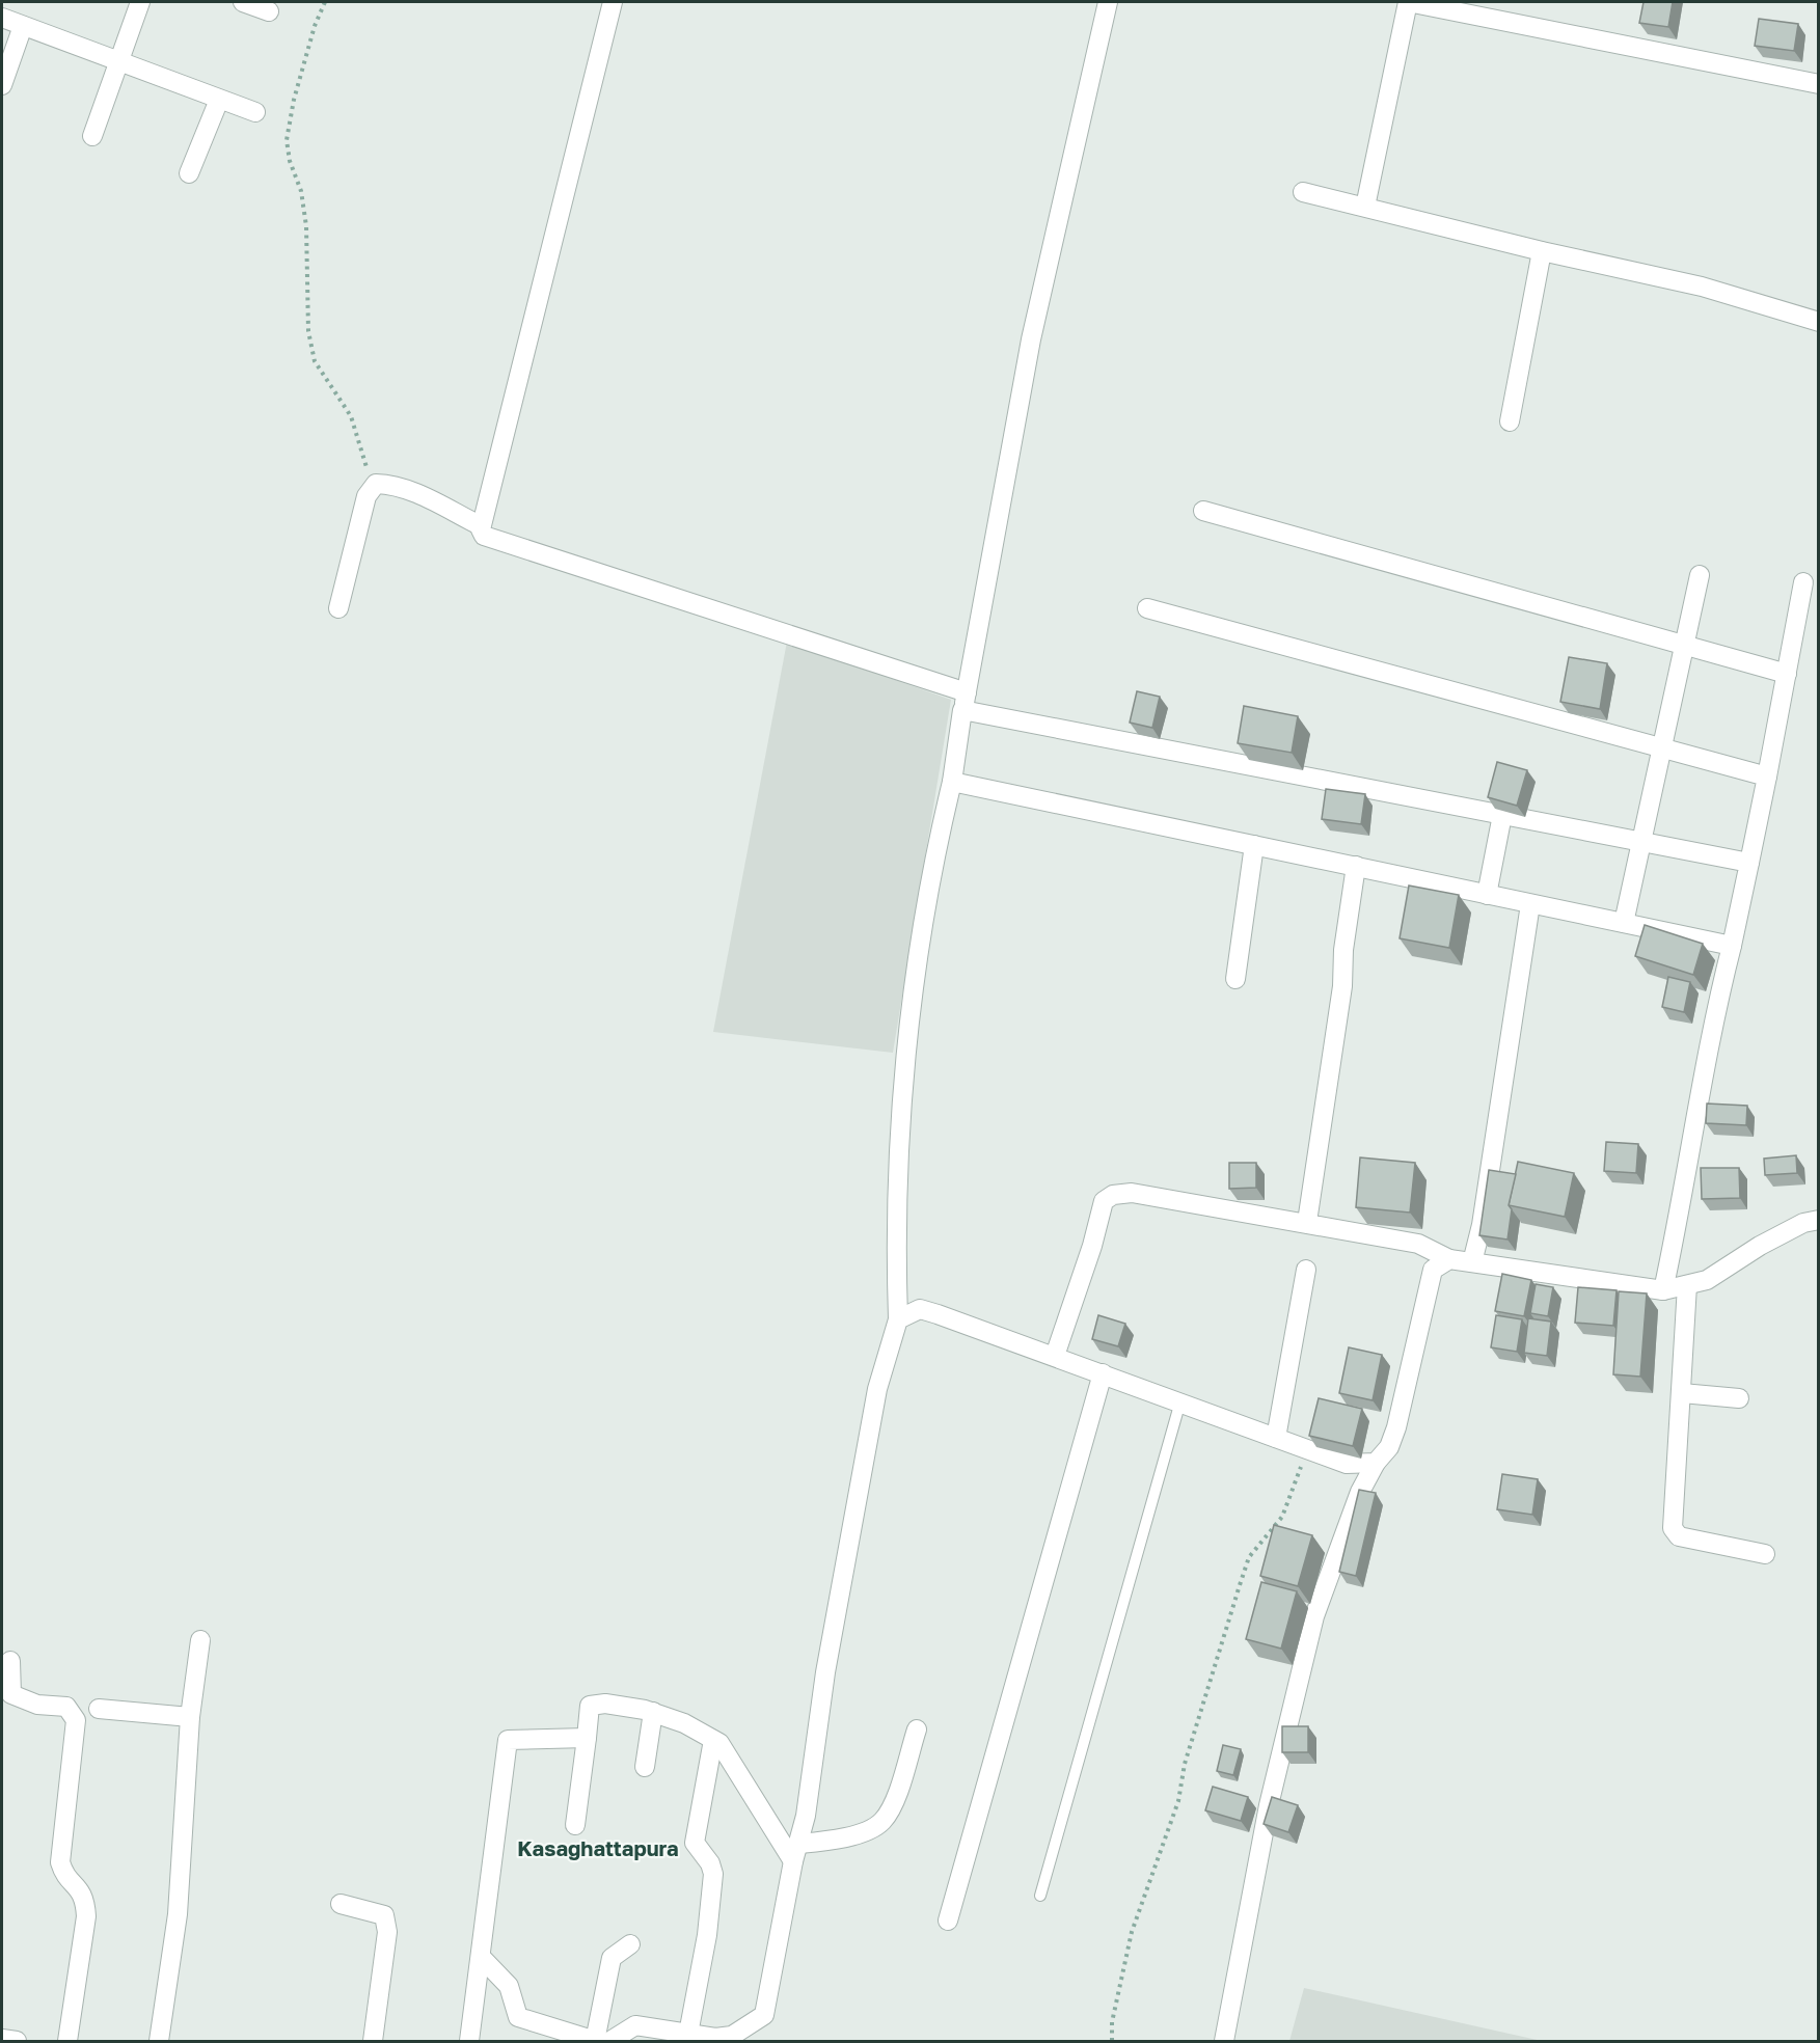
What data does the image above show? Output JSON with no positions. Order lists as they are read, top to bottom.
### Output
{
  "districts": ["Kasaghattapura"]
}
